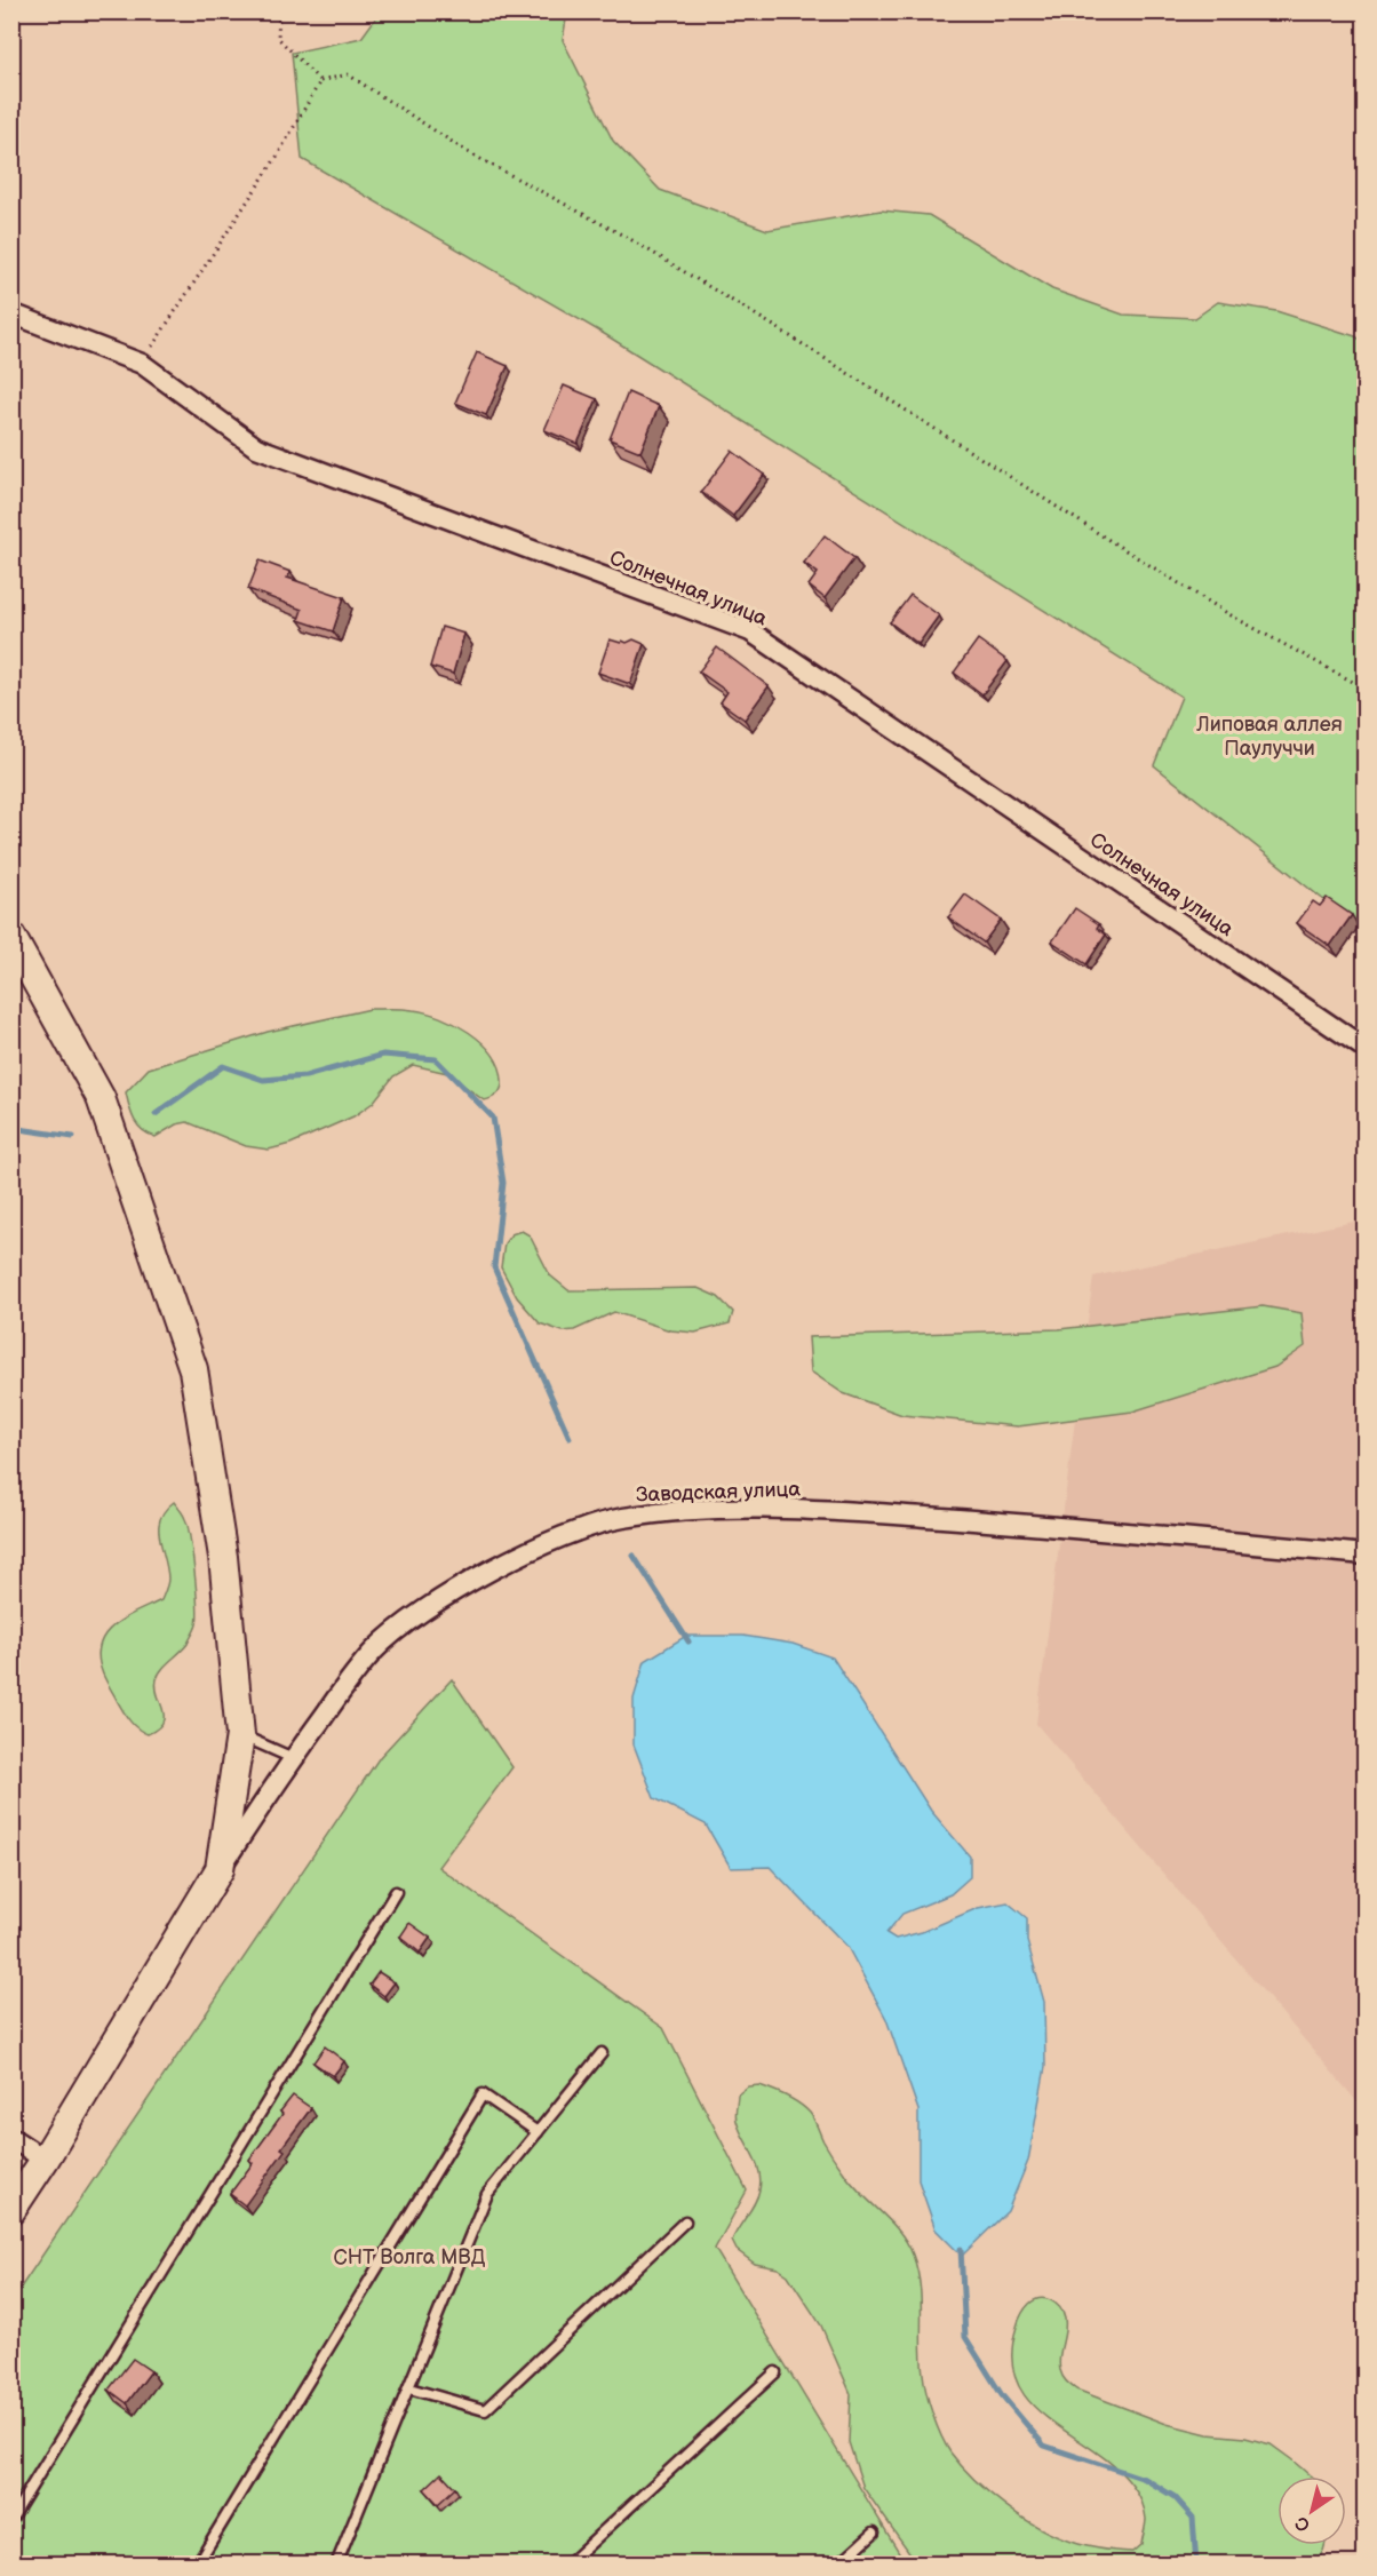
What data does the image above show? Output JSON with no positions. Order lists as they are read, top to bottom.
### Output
{
  "streets": {
    "street": ["Солнечная улица", "Заводская улица"]
  },
  "parks": ["Липовая аллея Паулуччи", "СНТ Волга МВД"],
  "north": "bottom left"
}
